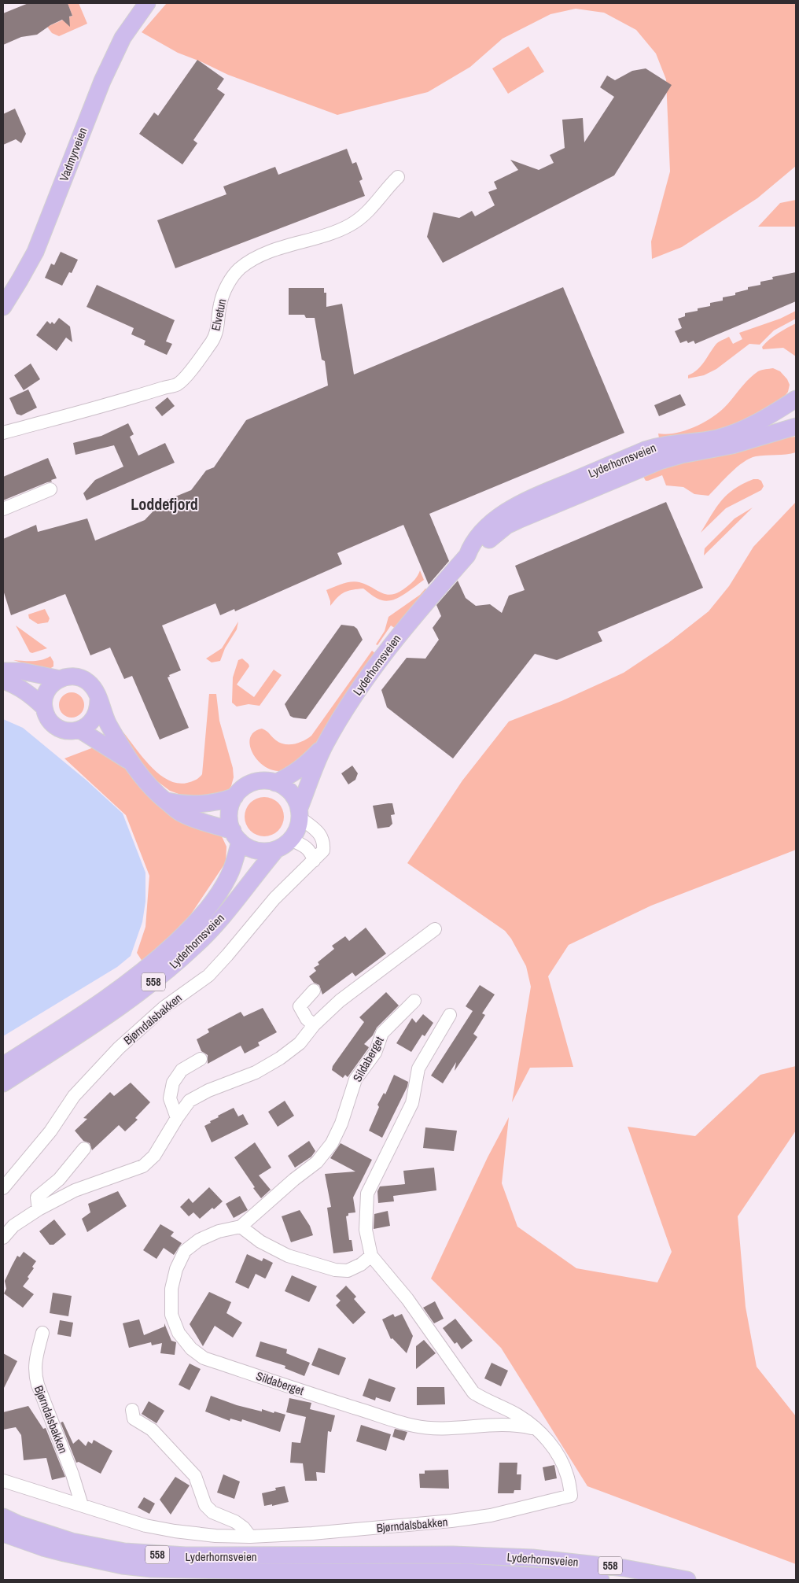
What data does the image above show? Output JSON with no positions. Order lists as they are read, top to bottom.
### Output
{
  "streets": {
    "main road": ["Vadmyrveien", "Lyderhornsveien", "558"],
    "street": ["Elvetun", "Bjørndalsbakken", "Sildaberget"]
  },
  "crossings": [
    ["Lyderhornsveien", "558"],
    ["Lyderhornsveien", "Bjørndalsbakken"],
    ["558", "Bjørndalsbakken"],
    ["Bjørndalsbakken", "Sildaberget"]
  ],
  "districts": ["Loddefjord"]
}
